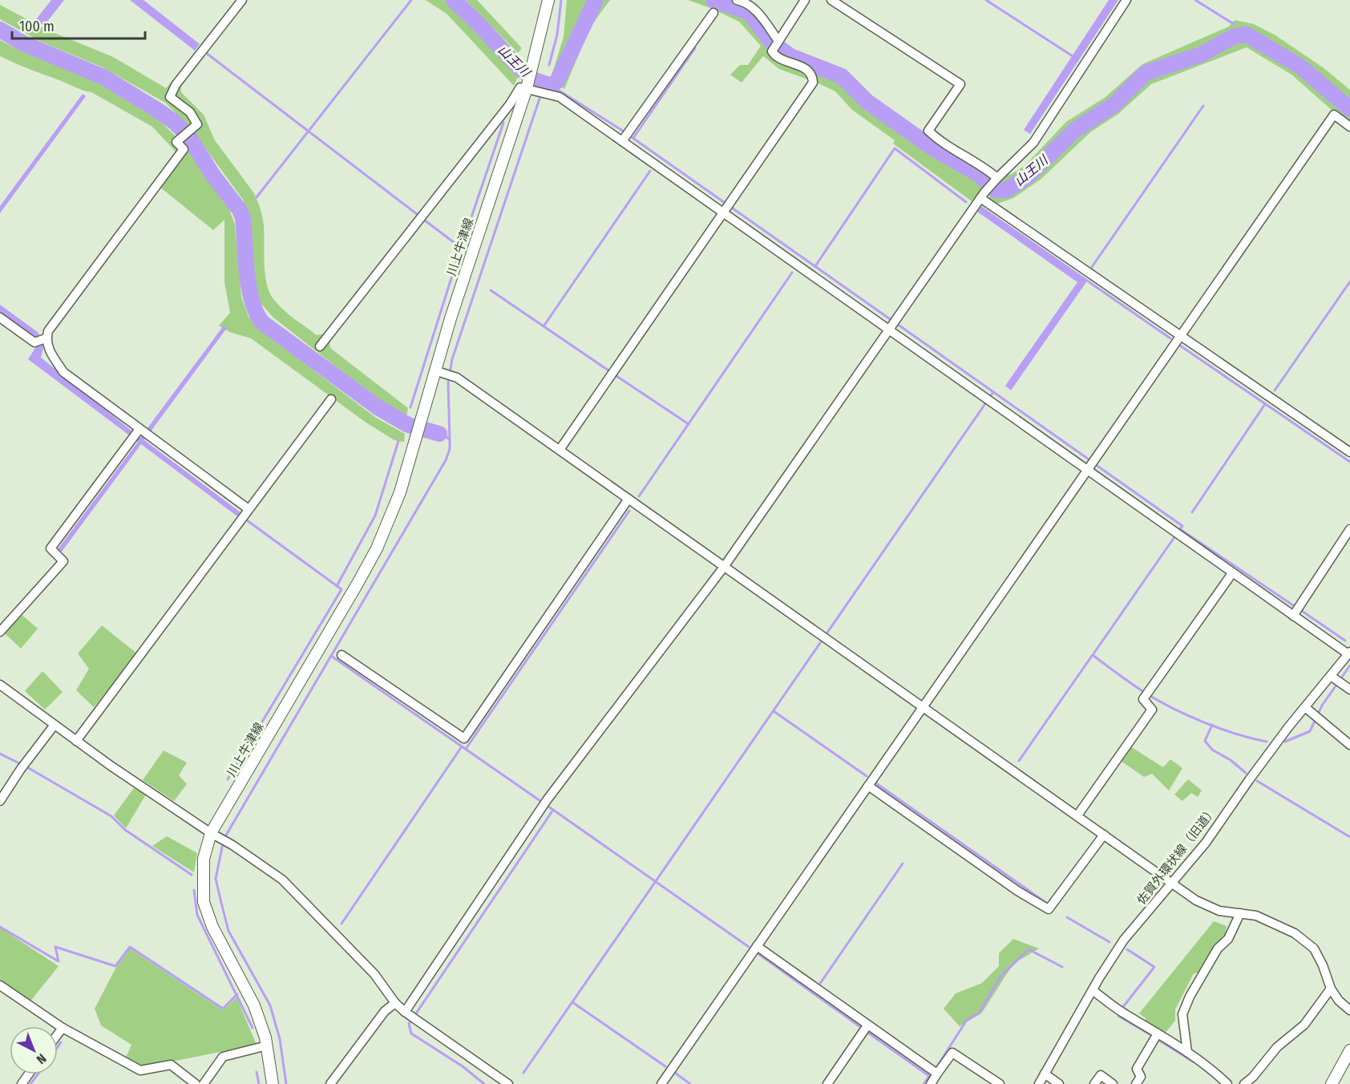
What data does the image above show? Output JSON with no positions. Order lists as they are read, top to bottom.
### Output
{
  "streets": {
    "main road": ["川上牛津線"],
    "street": ["佐賀外環状線（旧道）"]
  },
  "water": ["山王川"],
  "scale_bar": "100 m",
  "north": "bottom right"
}
